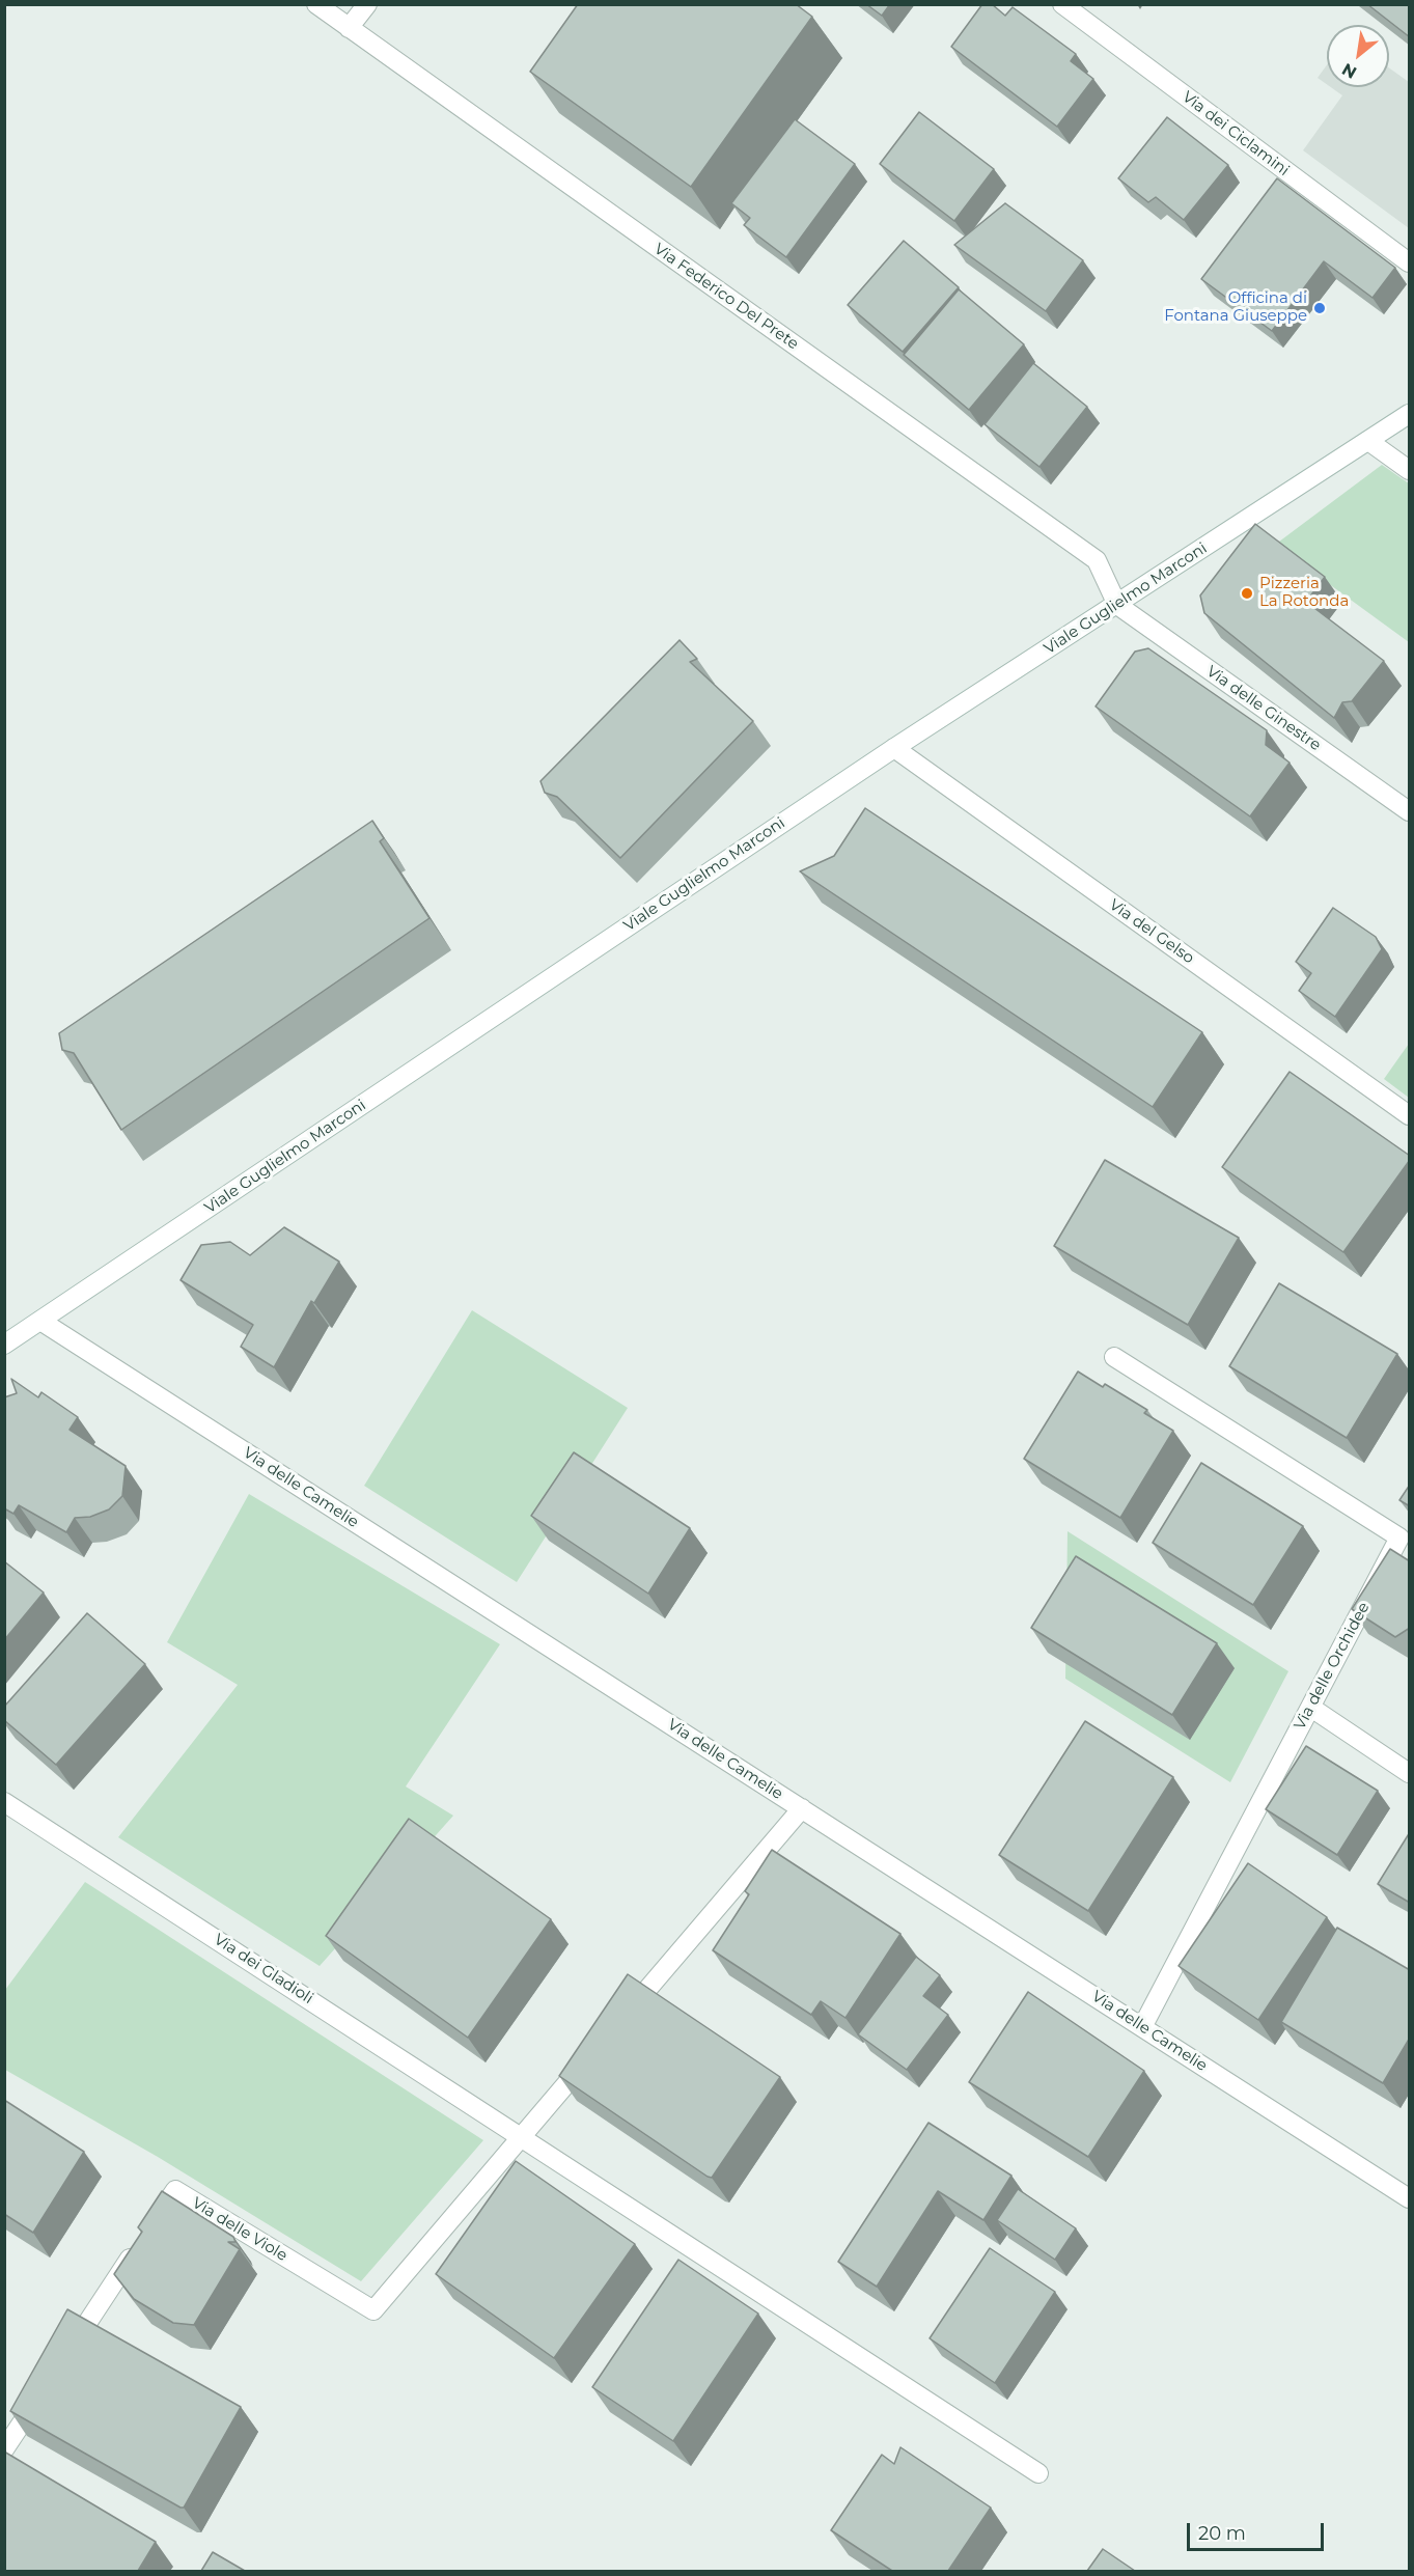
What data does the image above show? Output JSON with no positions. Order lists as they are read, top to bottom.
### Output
{
  "streets": {
    "street": [
      "Via dei Ciclamini",
      "Via Federico Del Prete",
      "Viale Guglielmo Marconi",
      "Via delle Ginestre",
      "Via del Gelso",
      "Via delle Camelie",
      "Via delle Orchidee",
      "Via dei Gladioli",
      "Via delle Viole"
    ]
  },
  "crossings": [
    ["Via Federico Del Prete", "Viale Guglielmo Marconi"],
    ["Via Federico Del Prete", "Via delle Ginestre"],
    ["Viale Guglielmo Marconi", "Via delle Ginestre"],
    ["Viale Guglielmo Marconi", "Via del Gelso"],
    ["Viale Guglielmo Marconi", "Via delle Camelie"],
    ["Via delle Camelie", "Via delle Orchidee"],
    ["Via dei Gladioli", "Via delle Viole"]
  ],
  "places": ["Officina di Fontana Giuseppe", "Pizzeria La Rotonda"],
  "scale_bar": "20 m",
  "north": "bottom left"
}
